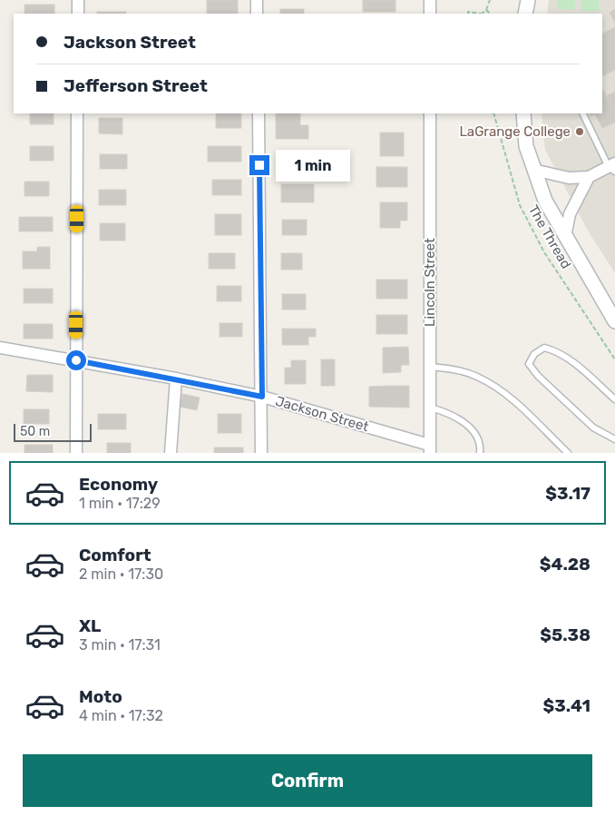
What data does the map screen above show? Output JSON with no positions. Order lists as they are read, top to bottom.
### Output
{
  "streets": {
    "street": ["Lincoln Street", "Jackson Street"],
    "path": ["The Thread"]
  },
  "crossings": [
    ["Lincoln Street", "Jackson Street"]
  ],
  "places": ["LaGrange College"],
  "scale_bar": "50 m",
  "page": {
    "banner": ["Jackson Street", "Jefferson Street"],
    "bubble": "1 min",
    "scale": "50 m",
    "list": [
      {
        "name": "Economy",
        "note": "1 min · 17:29",
        "value": "$3.17"
      },
      {
        "name": "Comfort",
        "note": "2 min · 17:30",
        "value": "$4.28"
      },
      {
        "name": "XL",
        "note": "3 min · 17:31",
        "value": "$5.38"
      },
      {
        "name": "Moto",
        "note": "4 min · 17:32",
        "value": "$3.41"
      }
    ],
    "buttons": "Confirm"
  }
}
